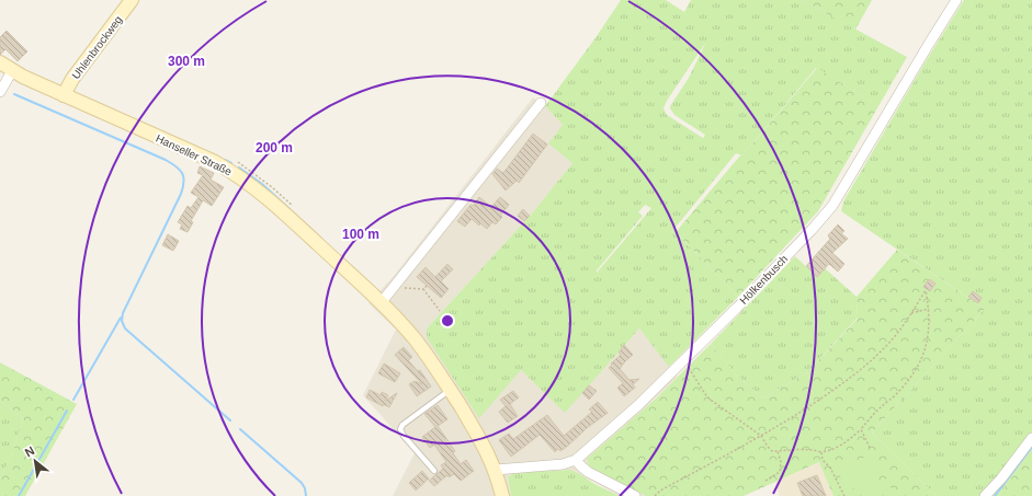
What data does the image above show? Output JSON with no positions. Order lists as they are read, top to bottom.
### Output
{
  "streets": {
    "main road": ["Uhlenbrockweg", "Hanseller Straße"],
    "street": ["Hölkenbusch"]
  },
  "crossings": [
    ["Uhlenbrockweg", "Hanseller Straße"],
    ["Hanseller Straße", "Hölkenbusch"]
  ],
  "north": "top left",
  "rings": ["300 m", "200 m", "100 m"]
}
